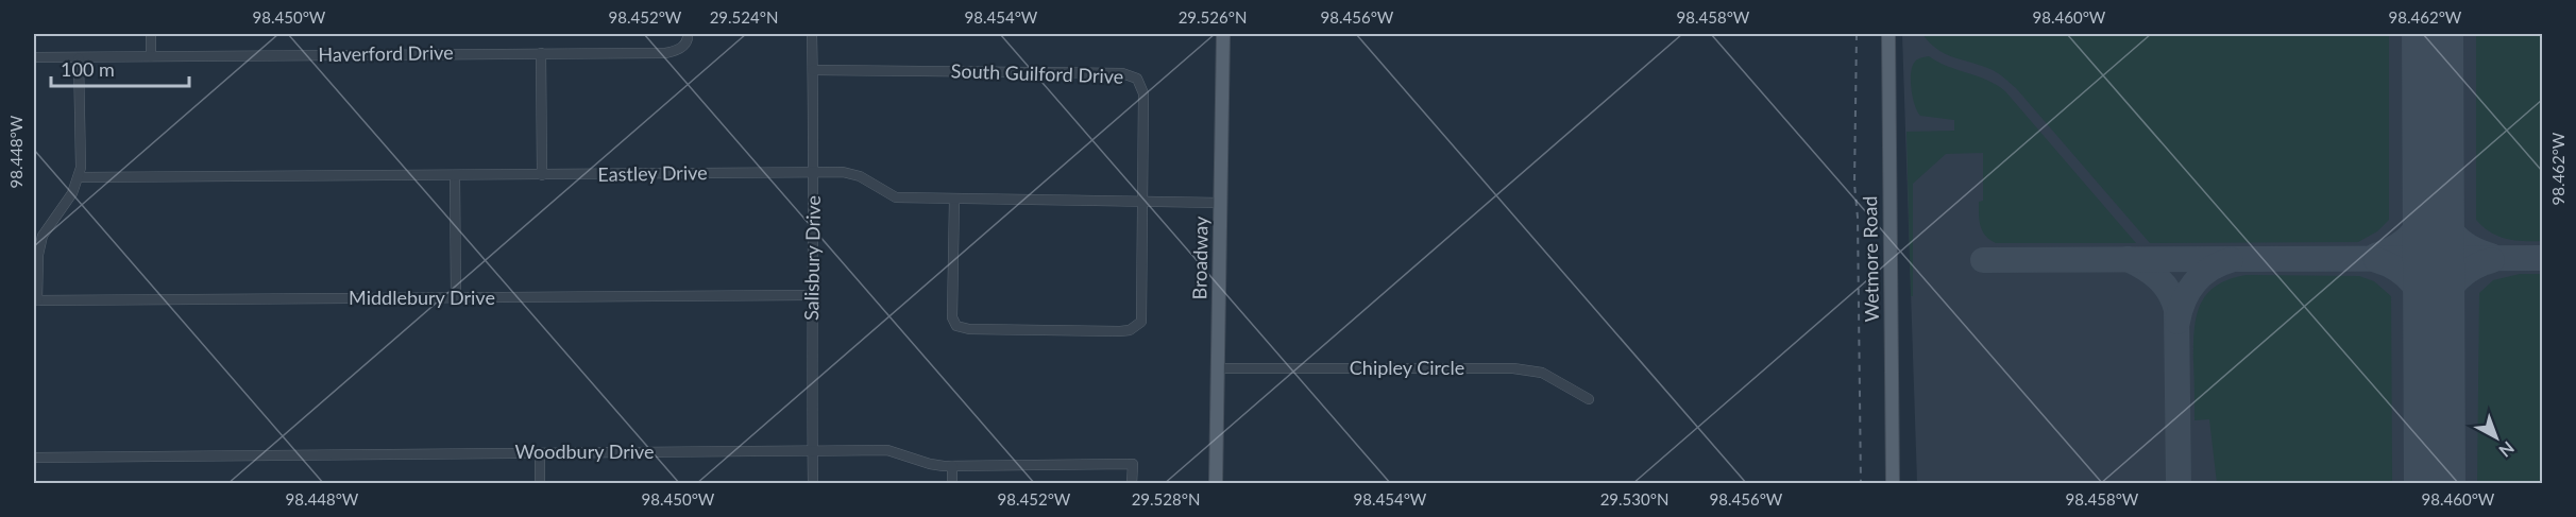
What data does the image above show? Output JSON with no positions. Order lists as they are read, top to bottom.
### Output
{
  "streets": {
    "main road": ["Broadway", "Wetmore Road"],
    "street": [
      "Haverford Drive",
      "South Guilford Drive",
      "Eastley Drive",
      "Salisbury Drive",
      "Middlebury Drive",
      "Chipley Circle",
      "Woodbury Drive"
    ]
  },
  "crossings": [
    ["South Guilford Drive", "Eastley Drive"],
    ["South Guilford Drive", "Salisbury Drive"],
    ["Eastley Drive", "Salisbury Drive"],
    ["Eastley Drive", "Broadway"],
    ["Salisbury Drive", "Middlebury Drive"],
    ["Salisbury Drive", "Woodbury Drive"],
    ["Broadway", "Chipley Circle"]
  ],
  "scale_bar": "100 m",
  "north": "bottom right",
  "coordinates": [
    "98.450°W",
    "98.452°W",
    "29.524°N",
    "98.454°W",
    "29.526°N",
    "98.456°W",
    "98.458°W",
    "98.460°W",
    "98.462°W",
    "98.448°W",
    "29.528°N",
    "29.530°N"
  ]
}
